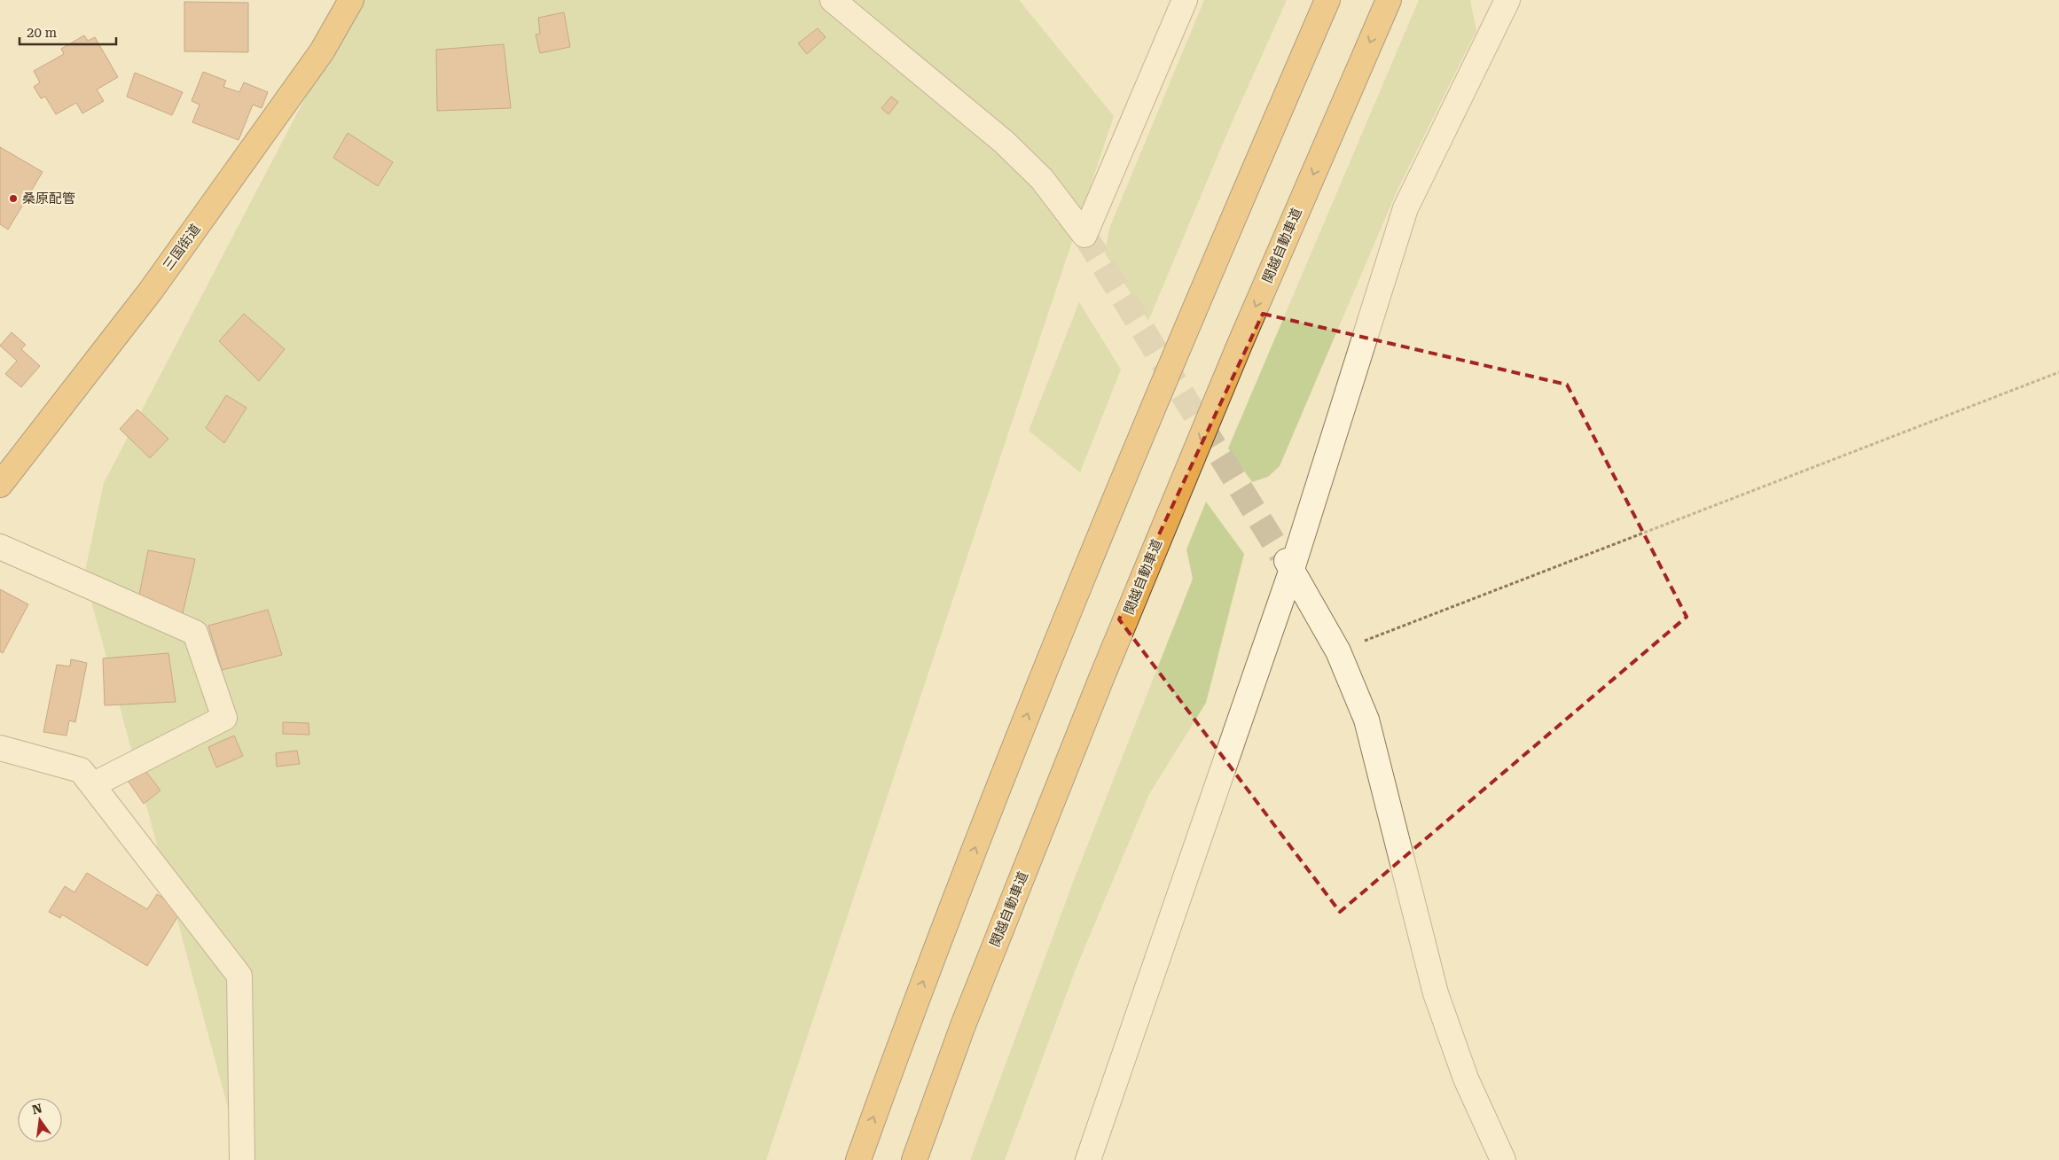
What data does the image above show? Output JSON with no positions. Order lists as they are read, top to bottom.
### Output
{
  "streets": {
    "highway": ["関越自動車道", "三国街道"]
  },
  "places": ["桑原配管"],
  "scale_bar": "20 m",
  "north": "top"
}
